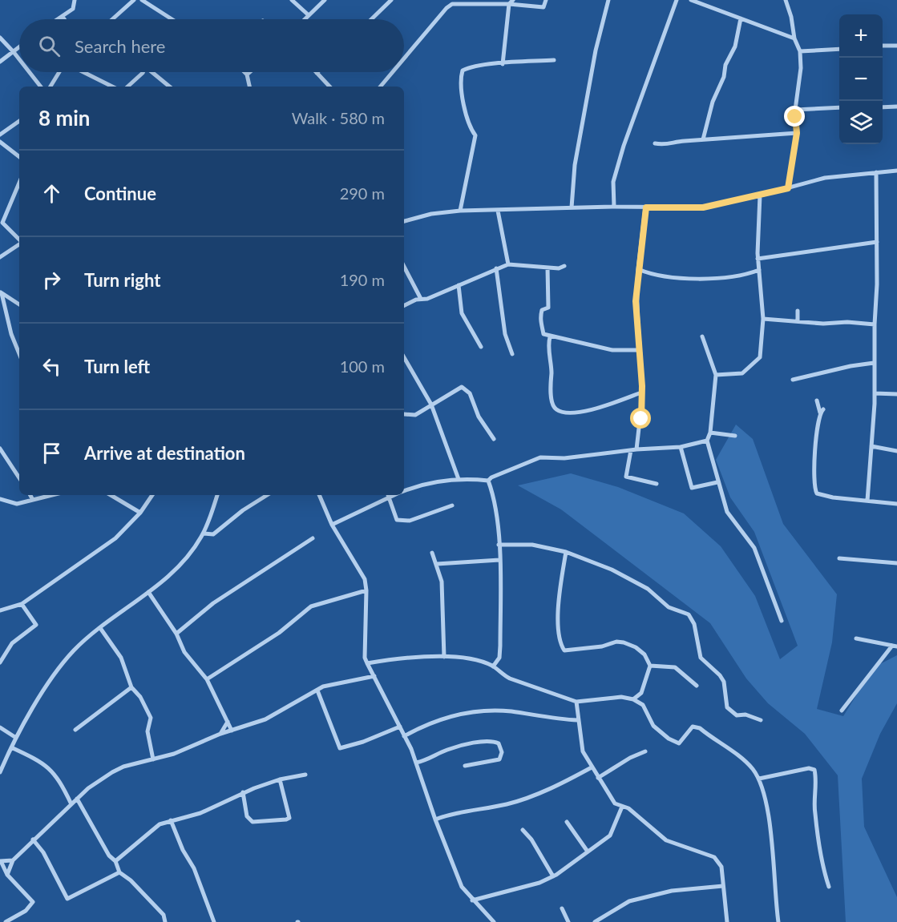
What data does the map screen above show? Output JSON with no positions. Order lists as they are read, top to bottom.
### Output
{
  "page": {
    "map_buttons": ["+", "−"],
    "search": "Search here",
    "heading": ["8 min", "Walk · 580 m"],
    "list": [
      ["Continue", "290 m"],
      ["Turn right", "190 m"],
      ["Turn left", "100 m"],
      "Arrive at destination"
    ]
  }
}
